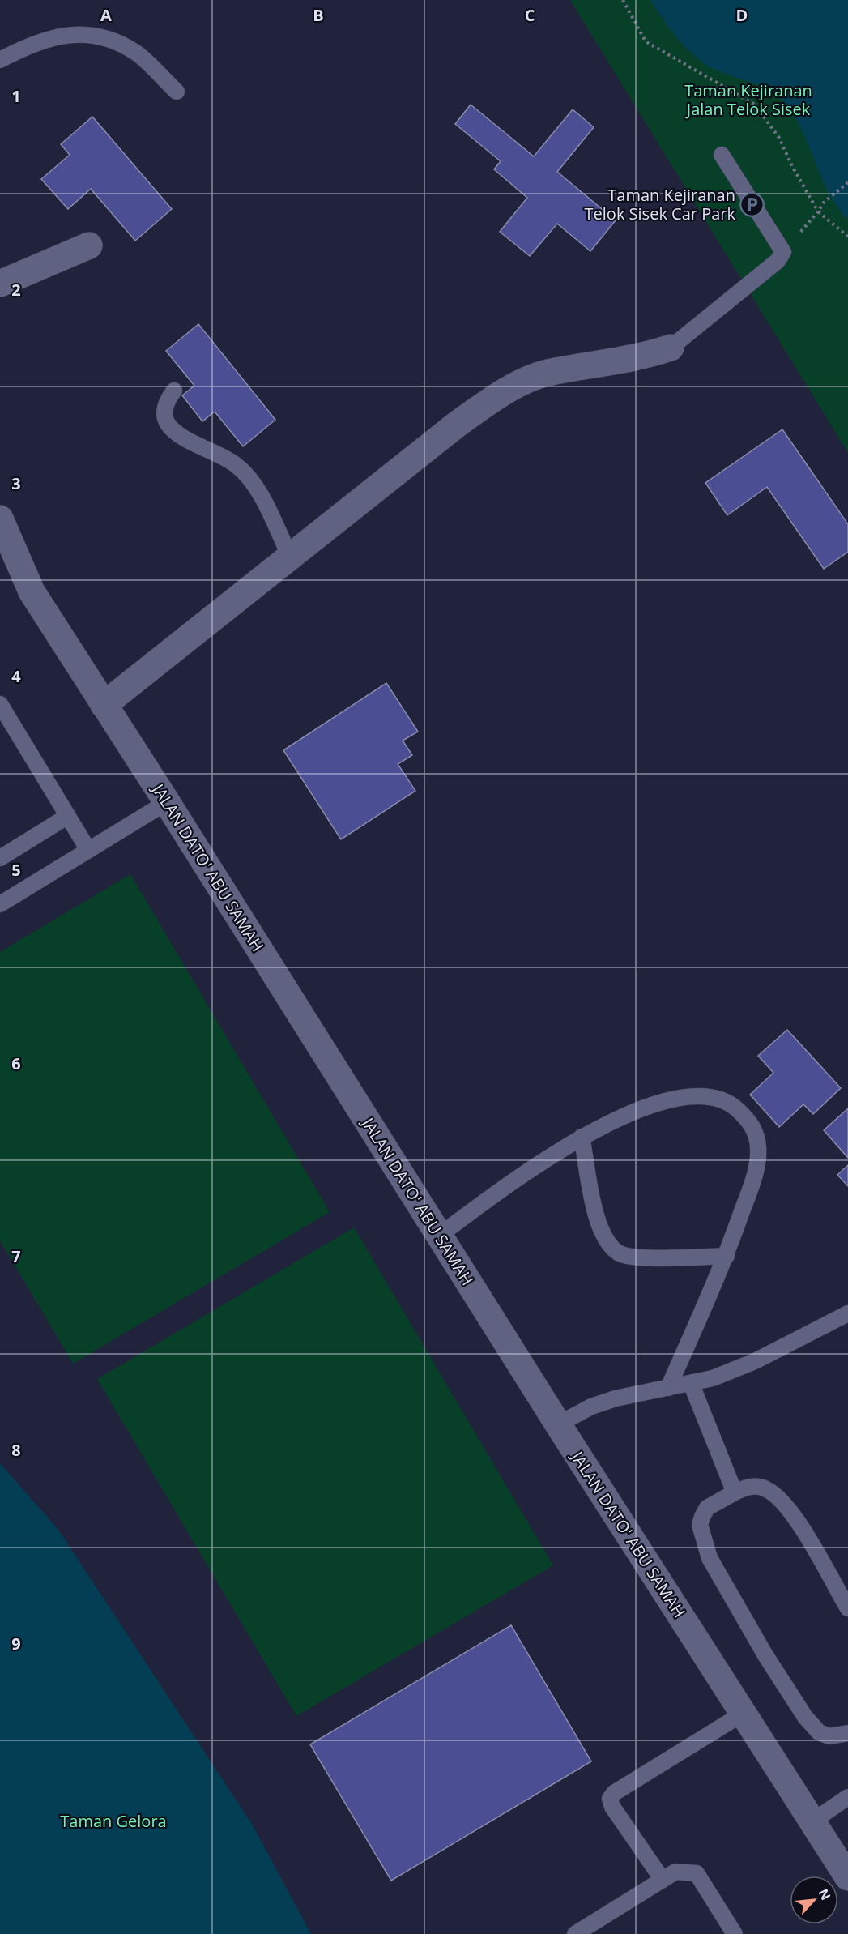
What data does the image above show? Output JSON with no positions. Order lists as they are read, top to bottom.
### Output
{
  "streets": {
    "street": ["JALAN DATO' ABU SAMAH"]
  },
  "parks": ["Taman Kejiranan Jalan Telok Sisek", "Taman Gelora"],
  "places": {
    "parking": ["Taman Kejiranan Telok Sisek Car Park"]
  },
  "north": "top right",
  "grid": {
    "columns": [
      "A",
      "B",
      "C",
      "D"
    ],
    "rows": [
      "1",
      "2",
      "3",
      "4",
      "5",
      "6",
      "7",
      "8",
      "9"
    ]
  }
}
